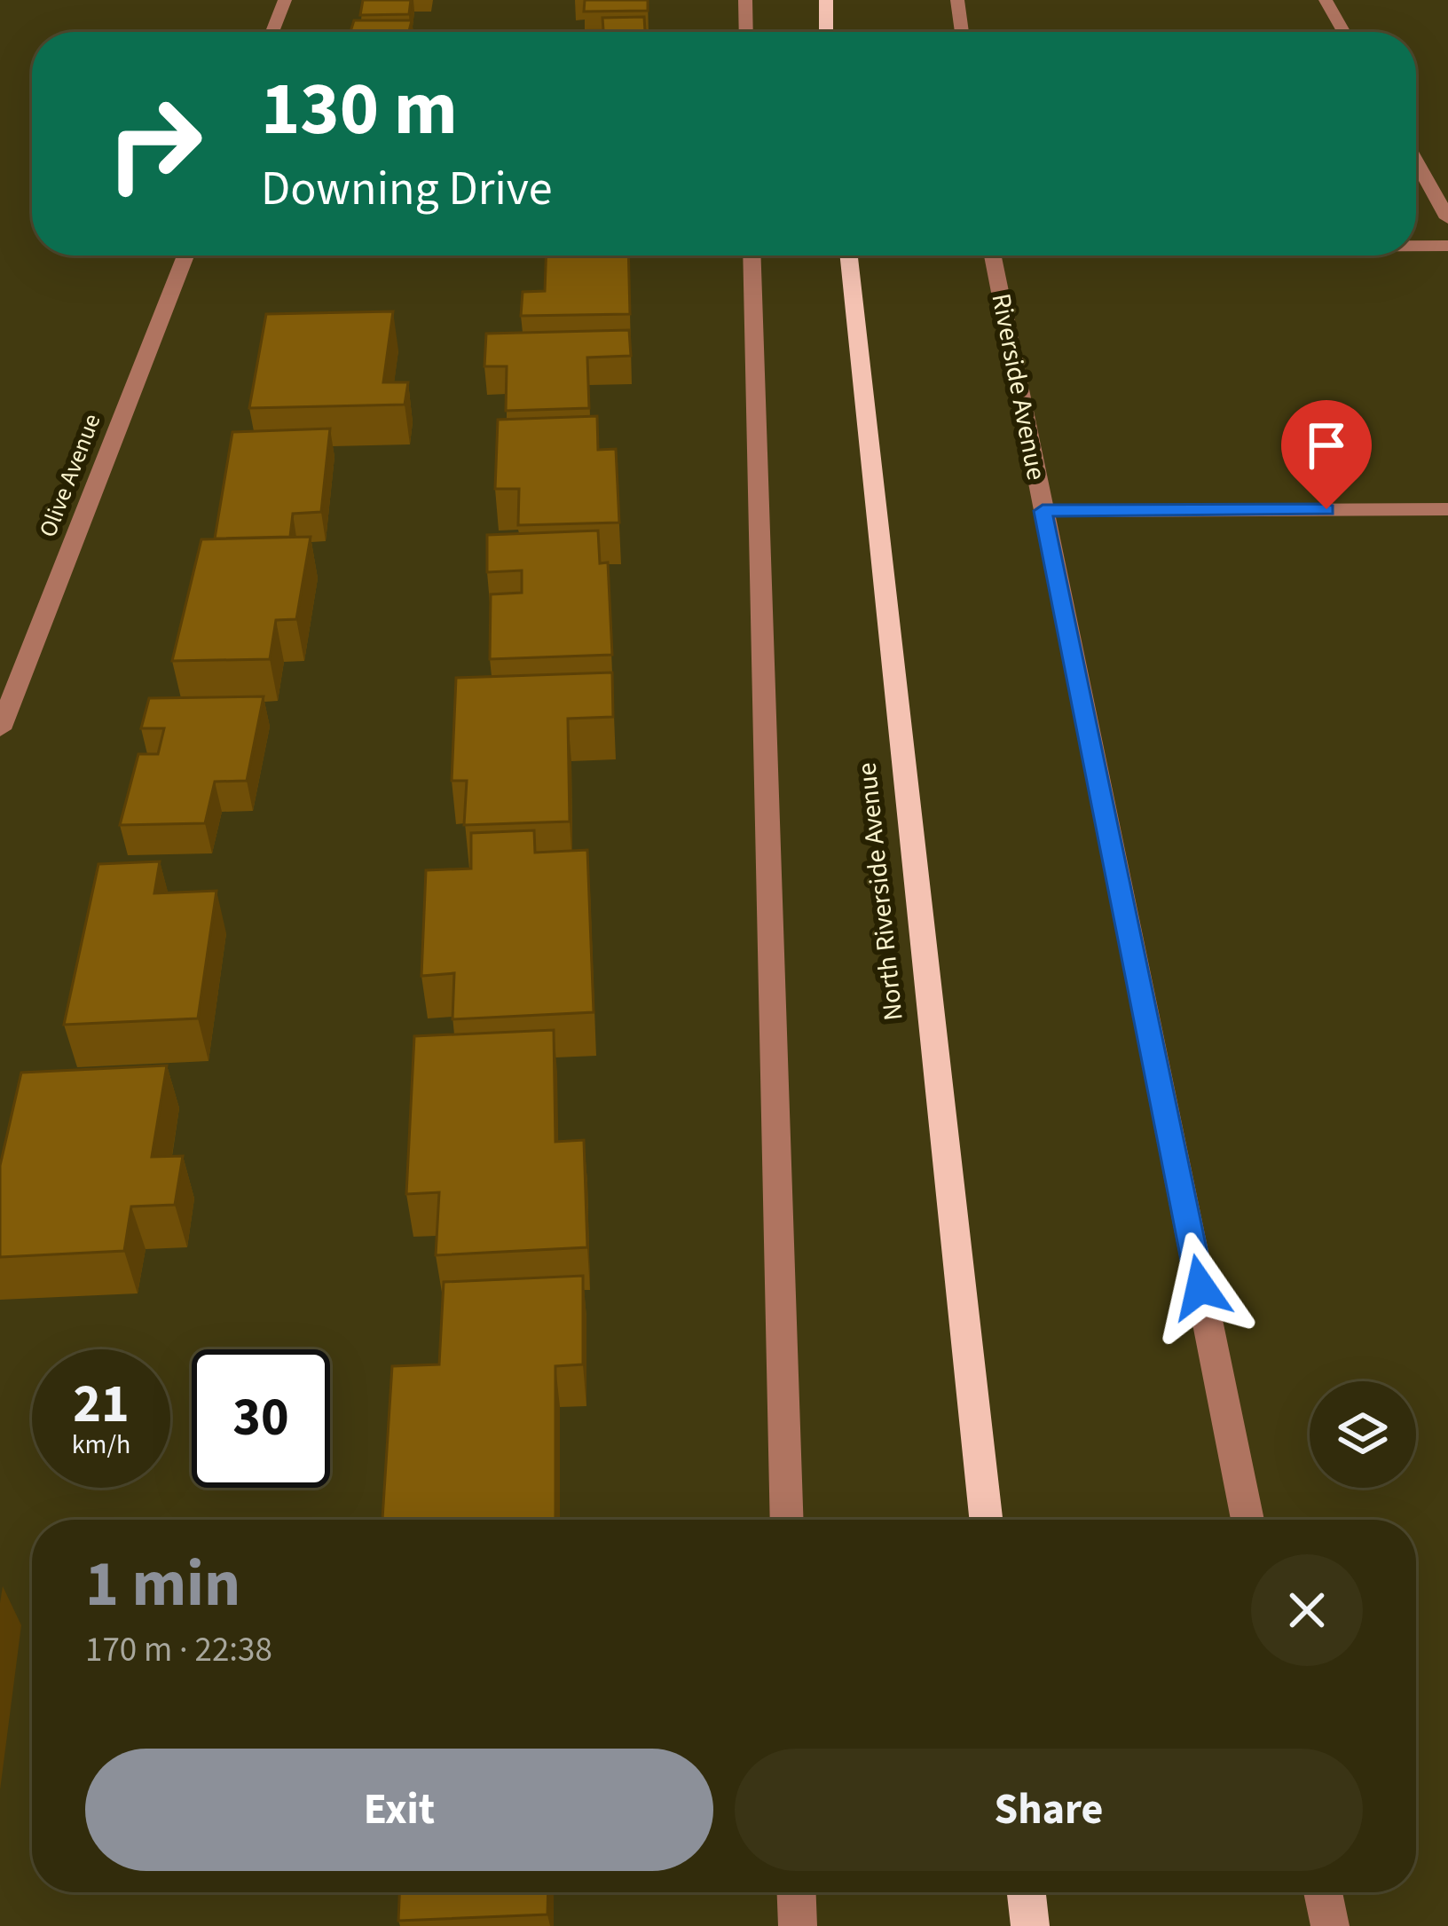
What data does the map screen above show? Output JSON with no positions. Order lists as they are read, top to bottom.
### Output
{
  "streets": {
    "main road": ["North Riverside Avenue"],
    "street": ["Riverside Avenue", "Olive Avenue"]
  },
  "page": {
    "turn": ["130 m", "Downing Drive"],
    "speed": "21 km/h",
    "limit": "30",
    "heading": ["1 min", "170 m · 22:38"],
    "buttons": ["Exit", "Share"]
  }
}
